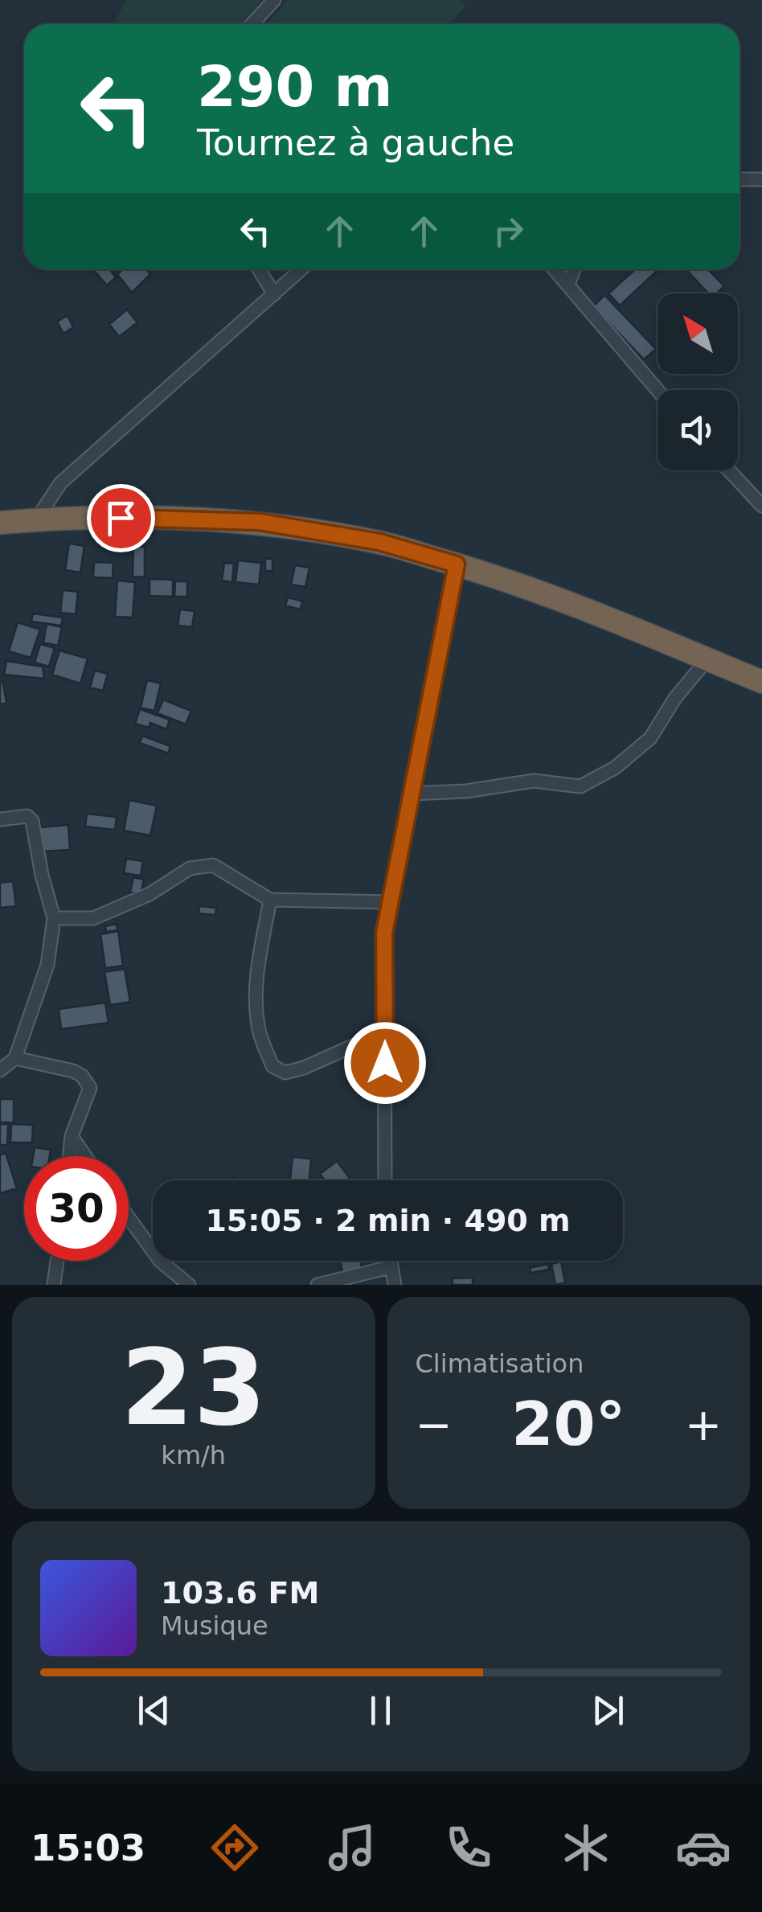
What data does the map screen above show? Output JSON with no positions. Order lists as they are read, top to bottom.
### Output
{
  "north": "top left",
  "page": {
    "turn": ["290 m", "Tournez à gauche"],
    "limit": "30",
    "trip": "15:05 · 2 min · 490 m",
    "tile": [
      ["23", "km/h"],
      "Climatisation"
    ],
    "heat": ["−", "20°", "+"],
    "song": ["103.6 FM", "Musique"],
    "tabs": "15:03"
  }
}
